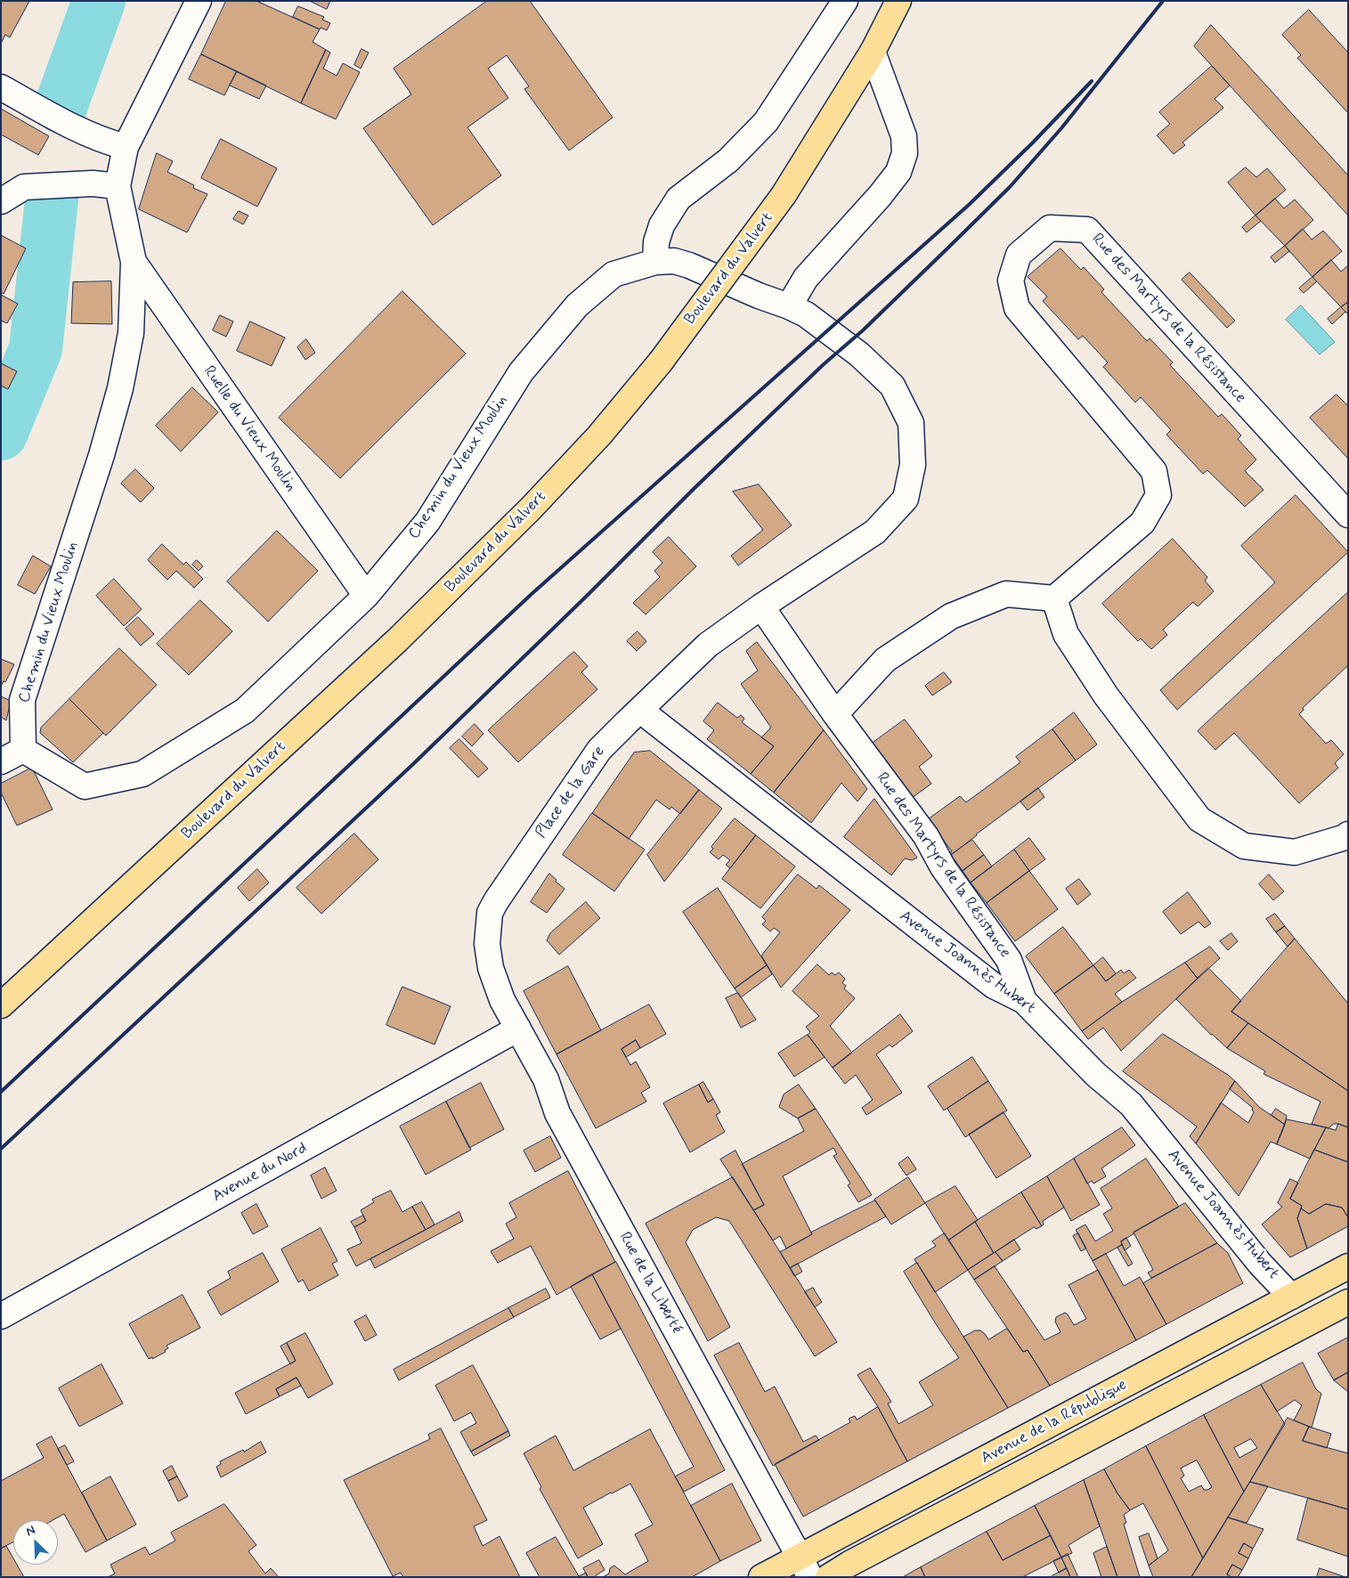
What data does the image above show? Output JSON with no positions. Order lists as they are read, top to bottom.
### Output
{
  "streets": {
    "main road": ["Boulevard du Valvert", "Avenue de la République"],
    "street": [
      "Rue des Martyrs de la Résistance",
      "Ruelle du Vieux Moulin",
      "Chemin du Vieux Moulin",
      "Place de la Gare",
      "Avenue Joannès Hubert",
      "Avenue du Nord",
      "Rue de la Liberté"
    ]
  },
  "crossings": [
    ["Rue des Martyrs de la Résistance", "Place de la Gare"],
    ["Rue des Martyrs de la Résistance", "Avenue Joannès Hubert"],
    ["Ruelle du Vieux Moulin", "Chemin du Vieux Moulin"],
    ["Chemin du Vieux Moulin", "Place de la Gare"],
    ["Place de la Gare", "Avenue Joannès Hubert"],
    ["Place de la Gare", "Avenue du Nord"],
    ["Place de la Gare", "Rue de la Liberté"],
    ["Avenue Joannès Hubert", "Avenue de la République"],
    ["Avenue du Nord", "Rue de la Liberté"],
    ["Rue de la Liberté", "Avenue de la République"]
  ],
  "north": "top left"
}
